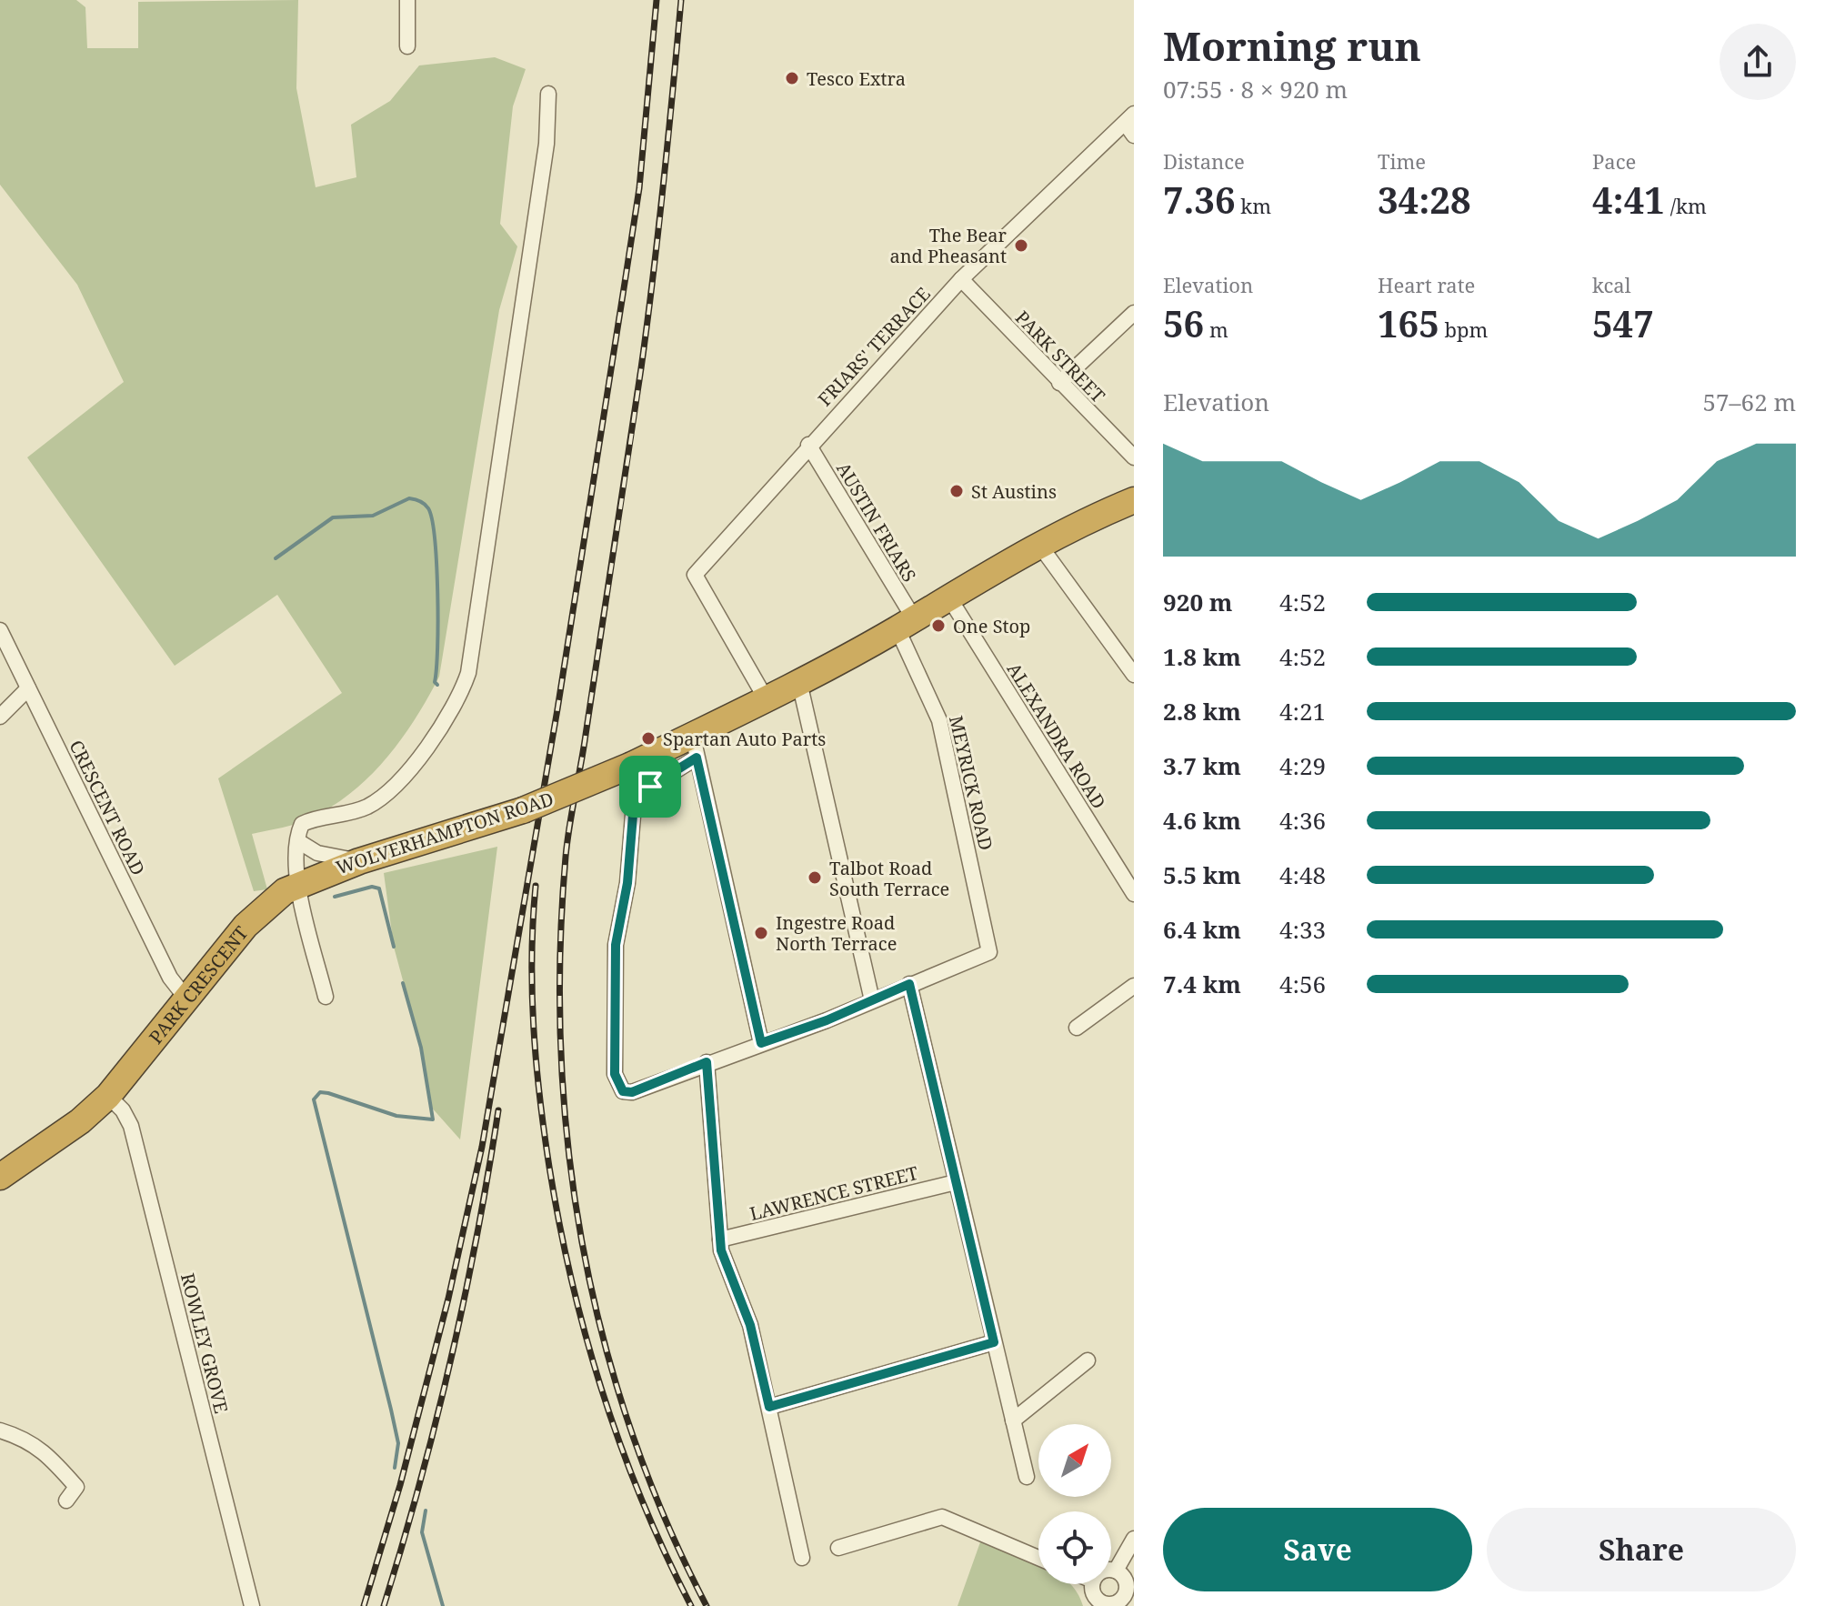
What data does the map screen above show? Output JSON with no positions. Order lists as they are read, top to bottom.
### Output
{
  "streets": {
    "highway": ["WOLVERHAMPTON ROAD", "PARK CRESCENT"],
    "street": [
      "FRIARS' TERRACE",
      "PARK STREET",
      "AUSTIN FRIARS",
      "ALEXANDRA ROAD",
      "MEYRICK ROAD",
      "CRESCENT ROAD",
      "LAWRENCE STREET",
      "ROWLEY GROVE"
    ]
  },
  "crossings": [
    ["FRIARS' TERRACE", "PARK STREET"],
    ["FRIARS' TERRACE", "AUSTIN FRIARS"],
    ["FRIARS' TERRACE", "WOLVERHAMPTON ROAD"],
    ["AUSTIN FRIARS", "MEYRICK ROAD"],
    ["AUSTIN FRIARS", "WOLVERHAMPTON ROAD"],
    ["ALEXANDRA ROAD", "WOLVERHAMPTON ROAD"],
    ["MEYRICK ROAD", "WOLVERHAMPTON ROAD"],
    ["CRESCENT ROAD", "PARK CRESCENT"],
    ["WOLVERHAMPTON ROAD", "PARK CRESCENT"],
    ["PARK CRESCENT", "ROWLEY GROVE"]
  ],
  "places": [
    "Tesco Extra",
    "The Bear and Pheasant",
    "St Austins",
    "One Stop",
    "Spartan Auto Parts",
    "Talbot Road South Terrace",
    "Ingestre Road North Terrace"
  ],
  "north": "top right",
  "page": {
    "heading": ["Morning run", "07:55 · 8 × 920 m"],
    "stats": [
      ["Distance", "7.36 km"],
      ["Time", "34:28"],
      ["Pace", "4:41 /km"],
      ["Elevation", "56 m"],
      ["Heart rate", "165 bpm"],
      ["kcal", "547"]
    ],
    "chart": ["Elevation", "57–62 m"],
    "list": [
      {
        "name": "920 m",
        "note": "4:52"
      },
      {
        "name": "1.8 km",
        "note": "4:52"
      },
      {
        "name": "2.8 km",
        "note": "4:21"
      },
      {
        "name": "3.7 km",
        "note": "4:29"
      },
      {
        "name": "4.6 km",
        "note": "4:36"
      },
      {
        "name": "5.5 km",
        "note": "4:48"
      },
      {
        "name": "6.4 km",
        "note": "4:33"
      },
      {
        "name": "7.4 km",
        "note": "4:56"
      }
    ],
    "buttons": ["Save", "Share"]
  }
}
